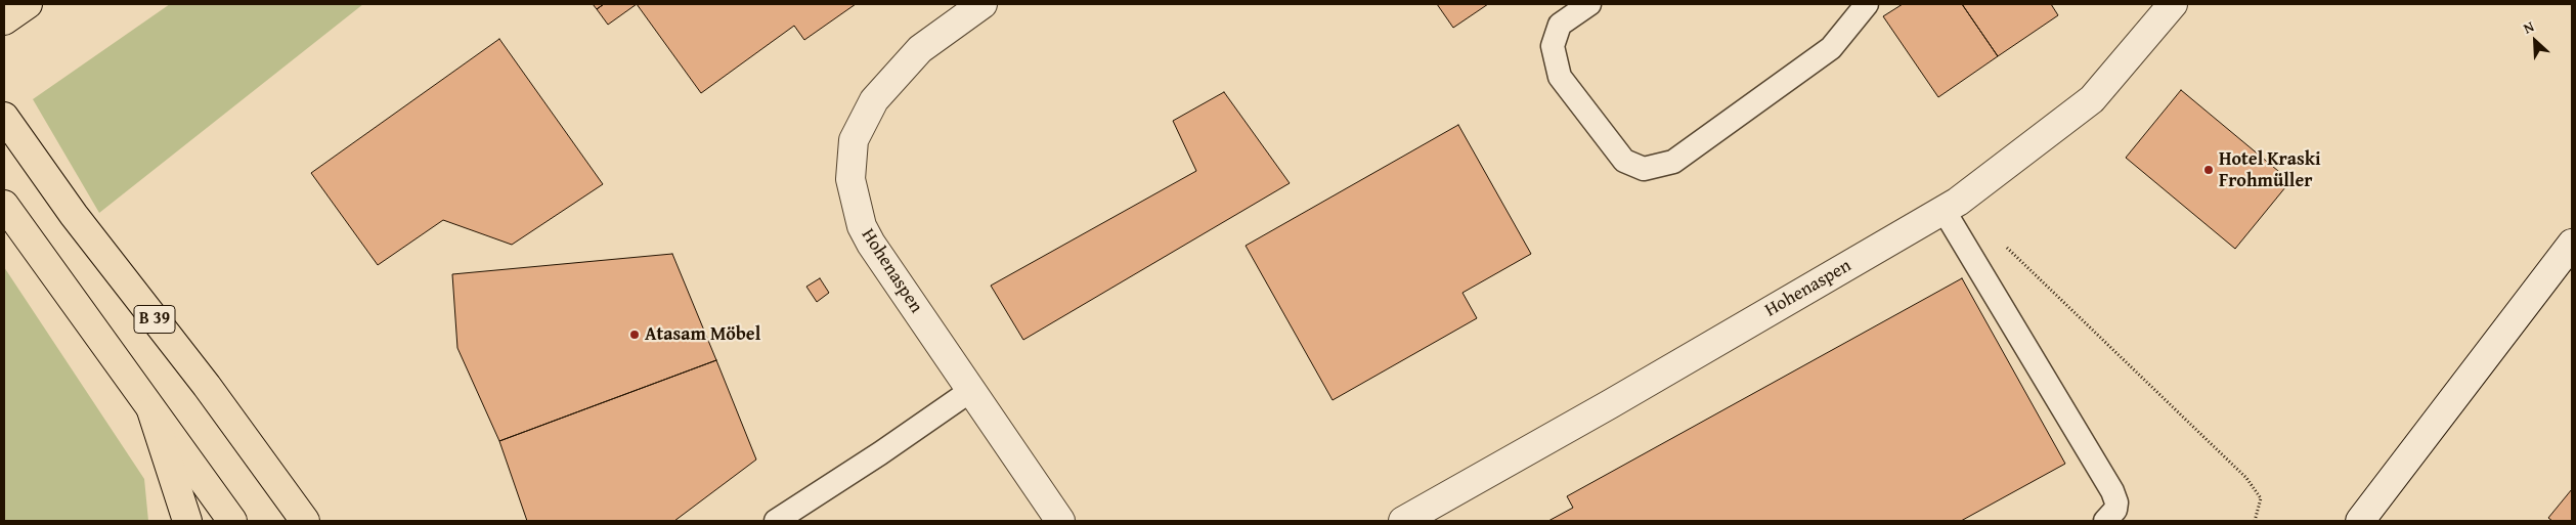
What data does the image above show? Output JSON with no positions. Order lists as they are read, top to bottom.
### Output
{
  "streets": {
    "main road": ["B 39"],
    "street": ["Hohenaspen"]
  },
  "places": ["Hotel Kraski Frohmüller", "Atasam Möbel"],
  "north": "top left"
}
